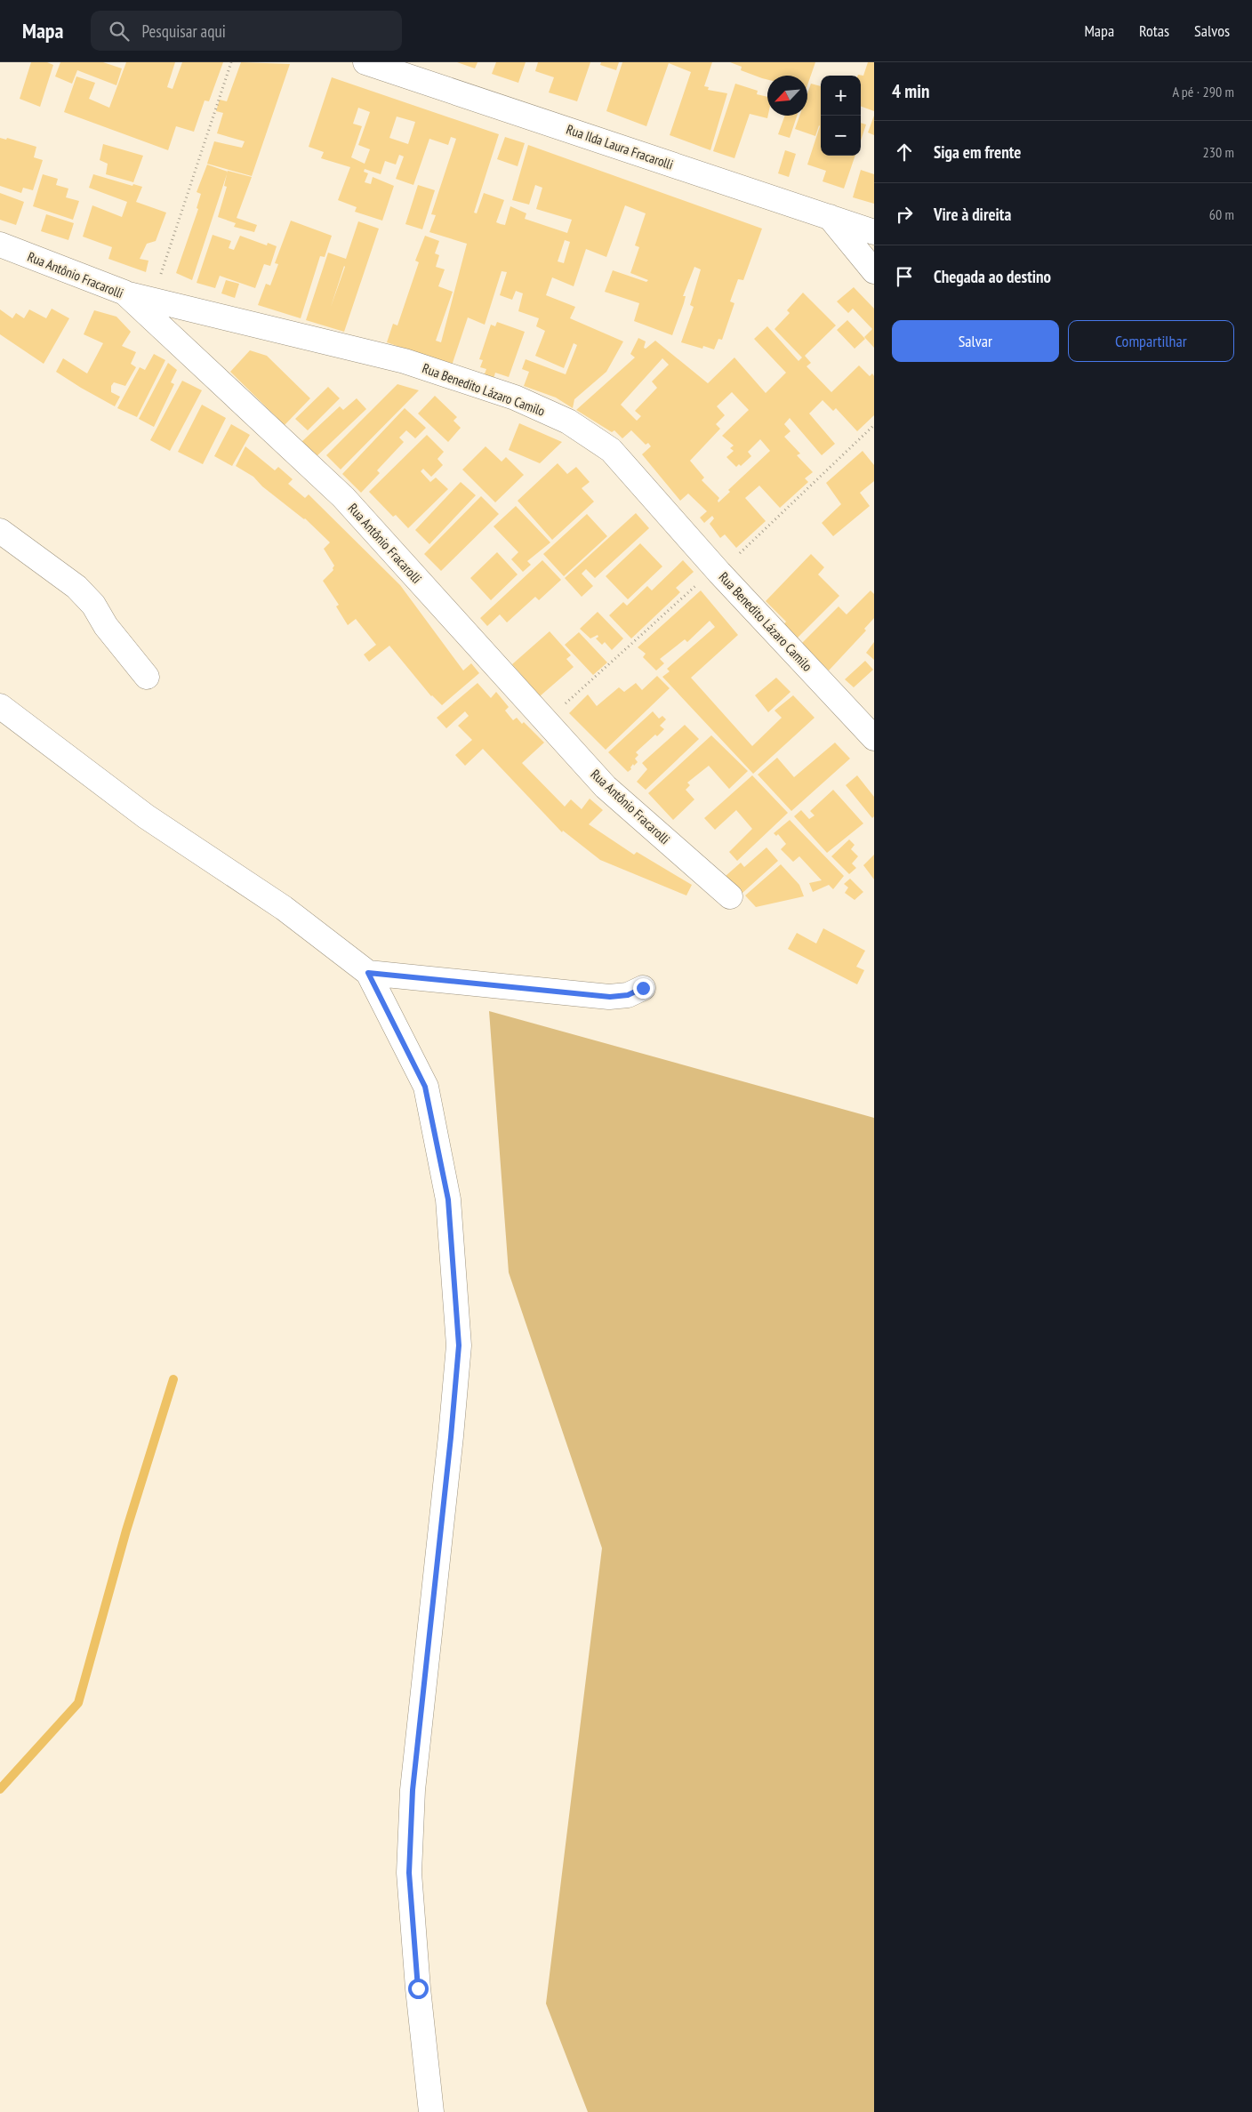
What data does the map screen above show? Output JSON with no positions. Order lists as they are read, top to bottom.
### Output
{
  "streets": {
    "street": ["Rua Ilda Laura Fracarolli", "Rua Antônio Fracarolli", "Rua Benedito Lázaro Camilo"]
  },
  "crossings": [
    ["Rua Antônio Fracarolli", "Rua Benedito Lázaro Camilo"]
  ],
  "north": "bottom left",
  "page": {
    "header": "Mapa",
    "search": "Pesquisar aqui",
    "nav": ["Mapa", "Rotas", "Salvos"],
    "heading": ["4 min", "A pé · 290 m"],
    "map_buttons": ["+", "−"],
    "list": [
      ["Siga em frente", "230 m"],
      ["Vire à direita", "60 m"],
      "Chegada ao destino"
    ],
    "buttons": ["Salvar", "Compartilhar"]
  }
}
